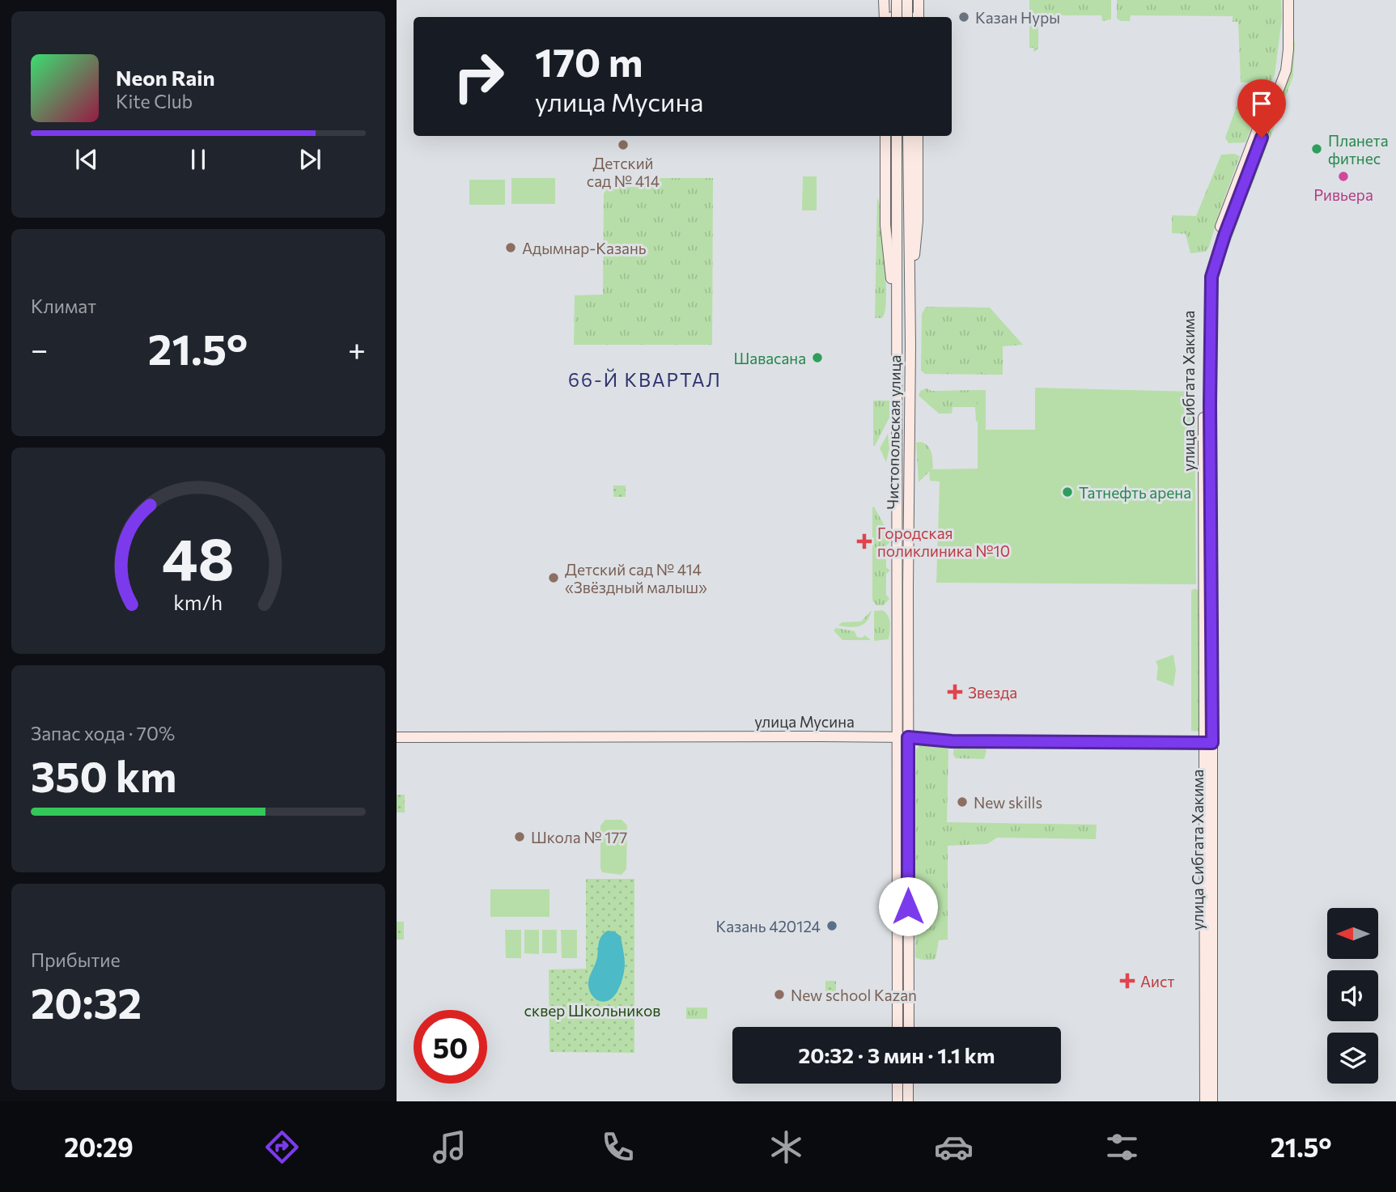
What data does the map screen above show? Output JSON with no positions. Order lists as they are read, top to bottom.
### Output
{
  "streets": {
    "main road": ["улица Сибгата Хакима", "Чистопольская улица", "улица Мусина"]
  },
  "crossings": [
    ["улица Сибгата Хакима", "улица Мусина"],
    ["Чистопольская улица", "улица Мусина"]
  ],
  "districts": ["66-Й КВАРТАЛ"],
  "parks": ["сквер Школьников"],
  "places": {
    "other": [
      "Казан Нуры",
      "Детский сад № 414",
      "Планета фитнес",
      "Ривьера",
      "Адымнар-Казань",
      "Шавасана",
      "Татнефть арена",
      "Детский сад № 414 «Звёздный малыш»",
      "New skills",
      "Школа № 177",
      "Казань 420124",
      "New school Kazan"
    ],
    "health": ["Городская поликлиника №10", "Звезда", "Аист"]
  },
  "north": "left",
  "page": {
    "turn": ["170 m", "улица Мусина"],
    "song": ["Neon Rain", "Kite Club"],
    "tile": [
      "Климат",
      ["Запас хода · 70%", "350 km"],
      ["Прибытие", "20:32"]
    ],
    "heat": ["−", "21.5°", "+"],
    "limit": "50",
    "trip": "20:32 · 3 мин · 1.1 km",
    "tabs": ["20:29", "21.5°"],
    "gauge": ["48", "km/h"]
  }
}
